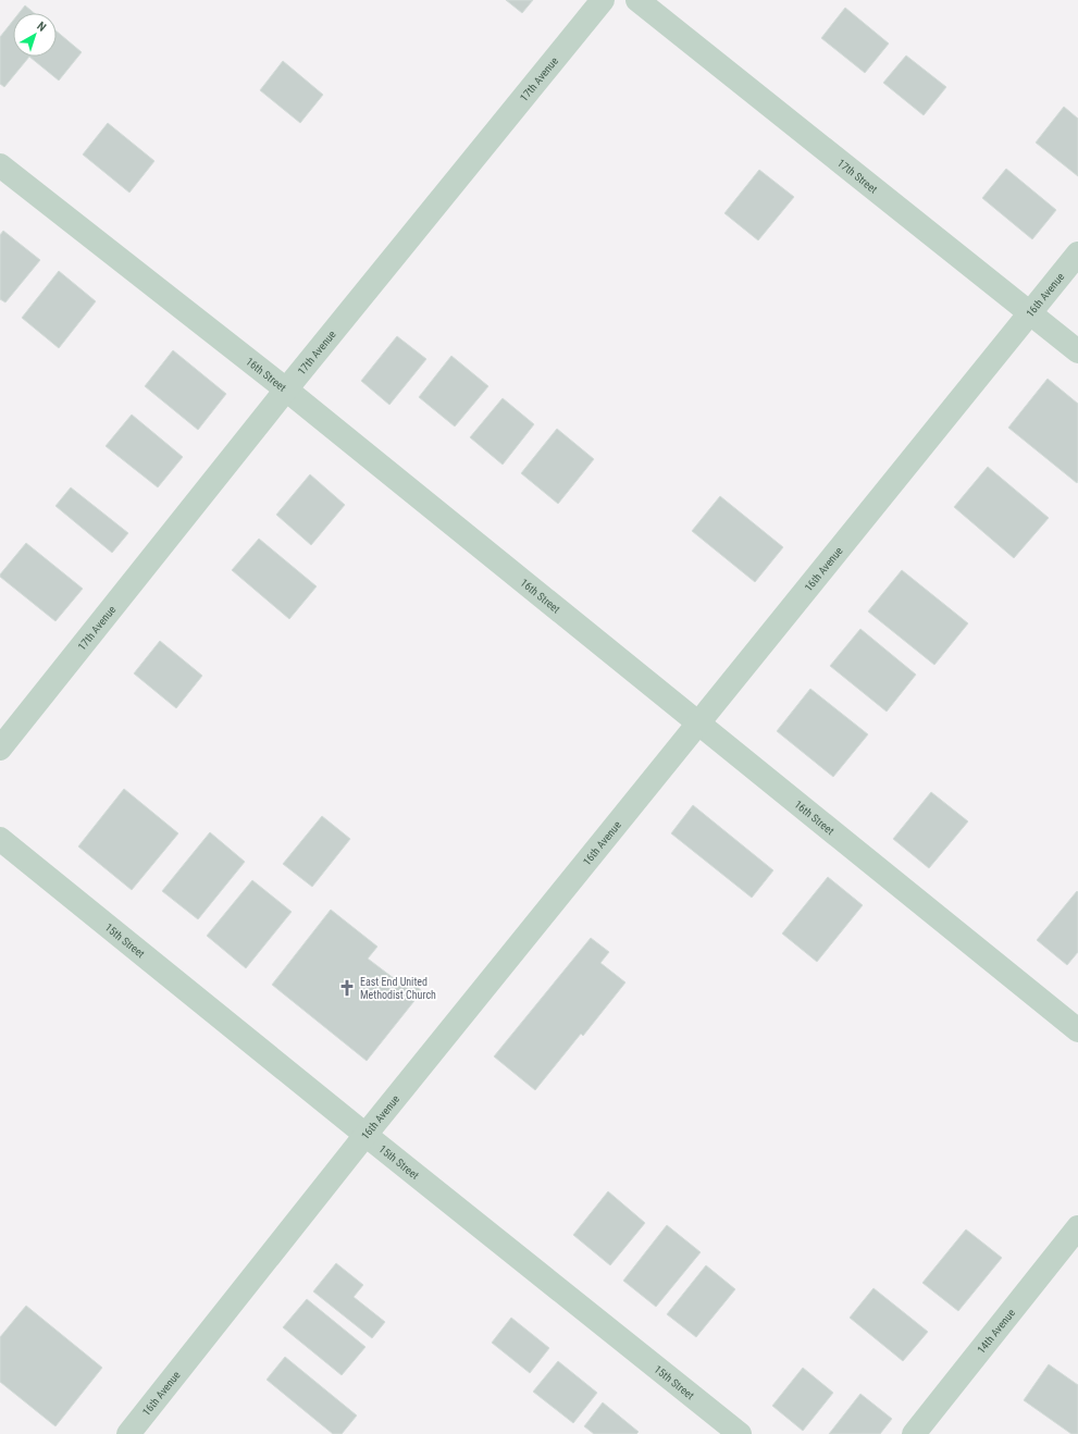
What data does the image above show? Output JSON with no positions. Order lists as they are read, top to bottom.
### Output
{
  "streets": {
    "street": [
      "17th Avenue",
      "17th Street",
      "16th Avenue",
      "16th Street",
      "15th Street",
      "14th Avenue"
    ]
  },
  "crossings": [
    ["17th Avenue", "16th Street"],
    ["17th Street", "16th Avenue"],
    ["16th Avenue", "16th Street"],
    ["16th Avenue", "15th Street"]
  ],
  "places": {
    "church": ["East End United Methodist Church"]
  },
  "north": "top right"
}
